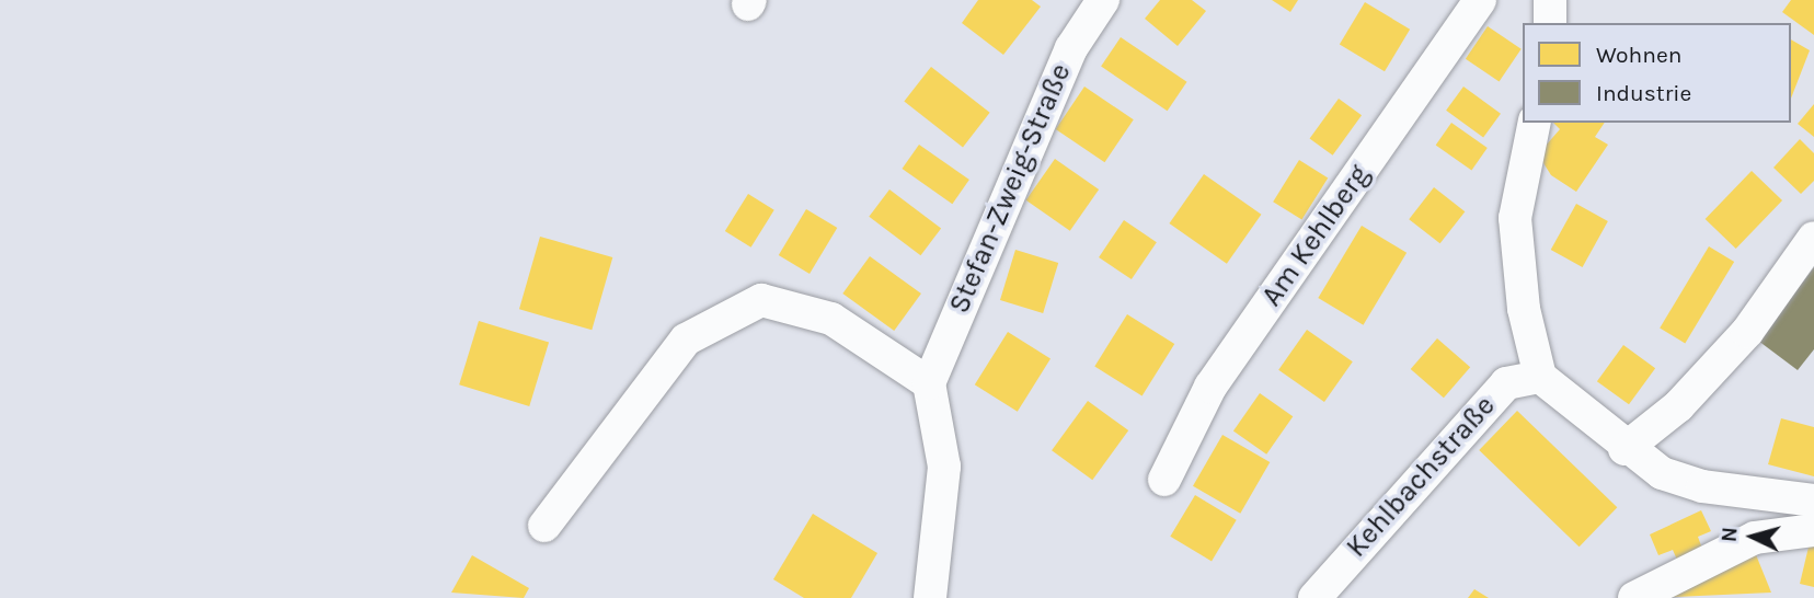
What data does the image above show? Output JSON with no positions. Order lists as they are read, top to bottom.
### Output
{
  "streets": {
    "street": ["Stefan-Zweig-Straße", "Am Kehlberg", "Kehlbachstraße"]
  },
  "legend": ["Wohnen", "Industrie"],
  "north": "left"
}
